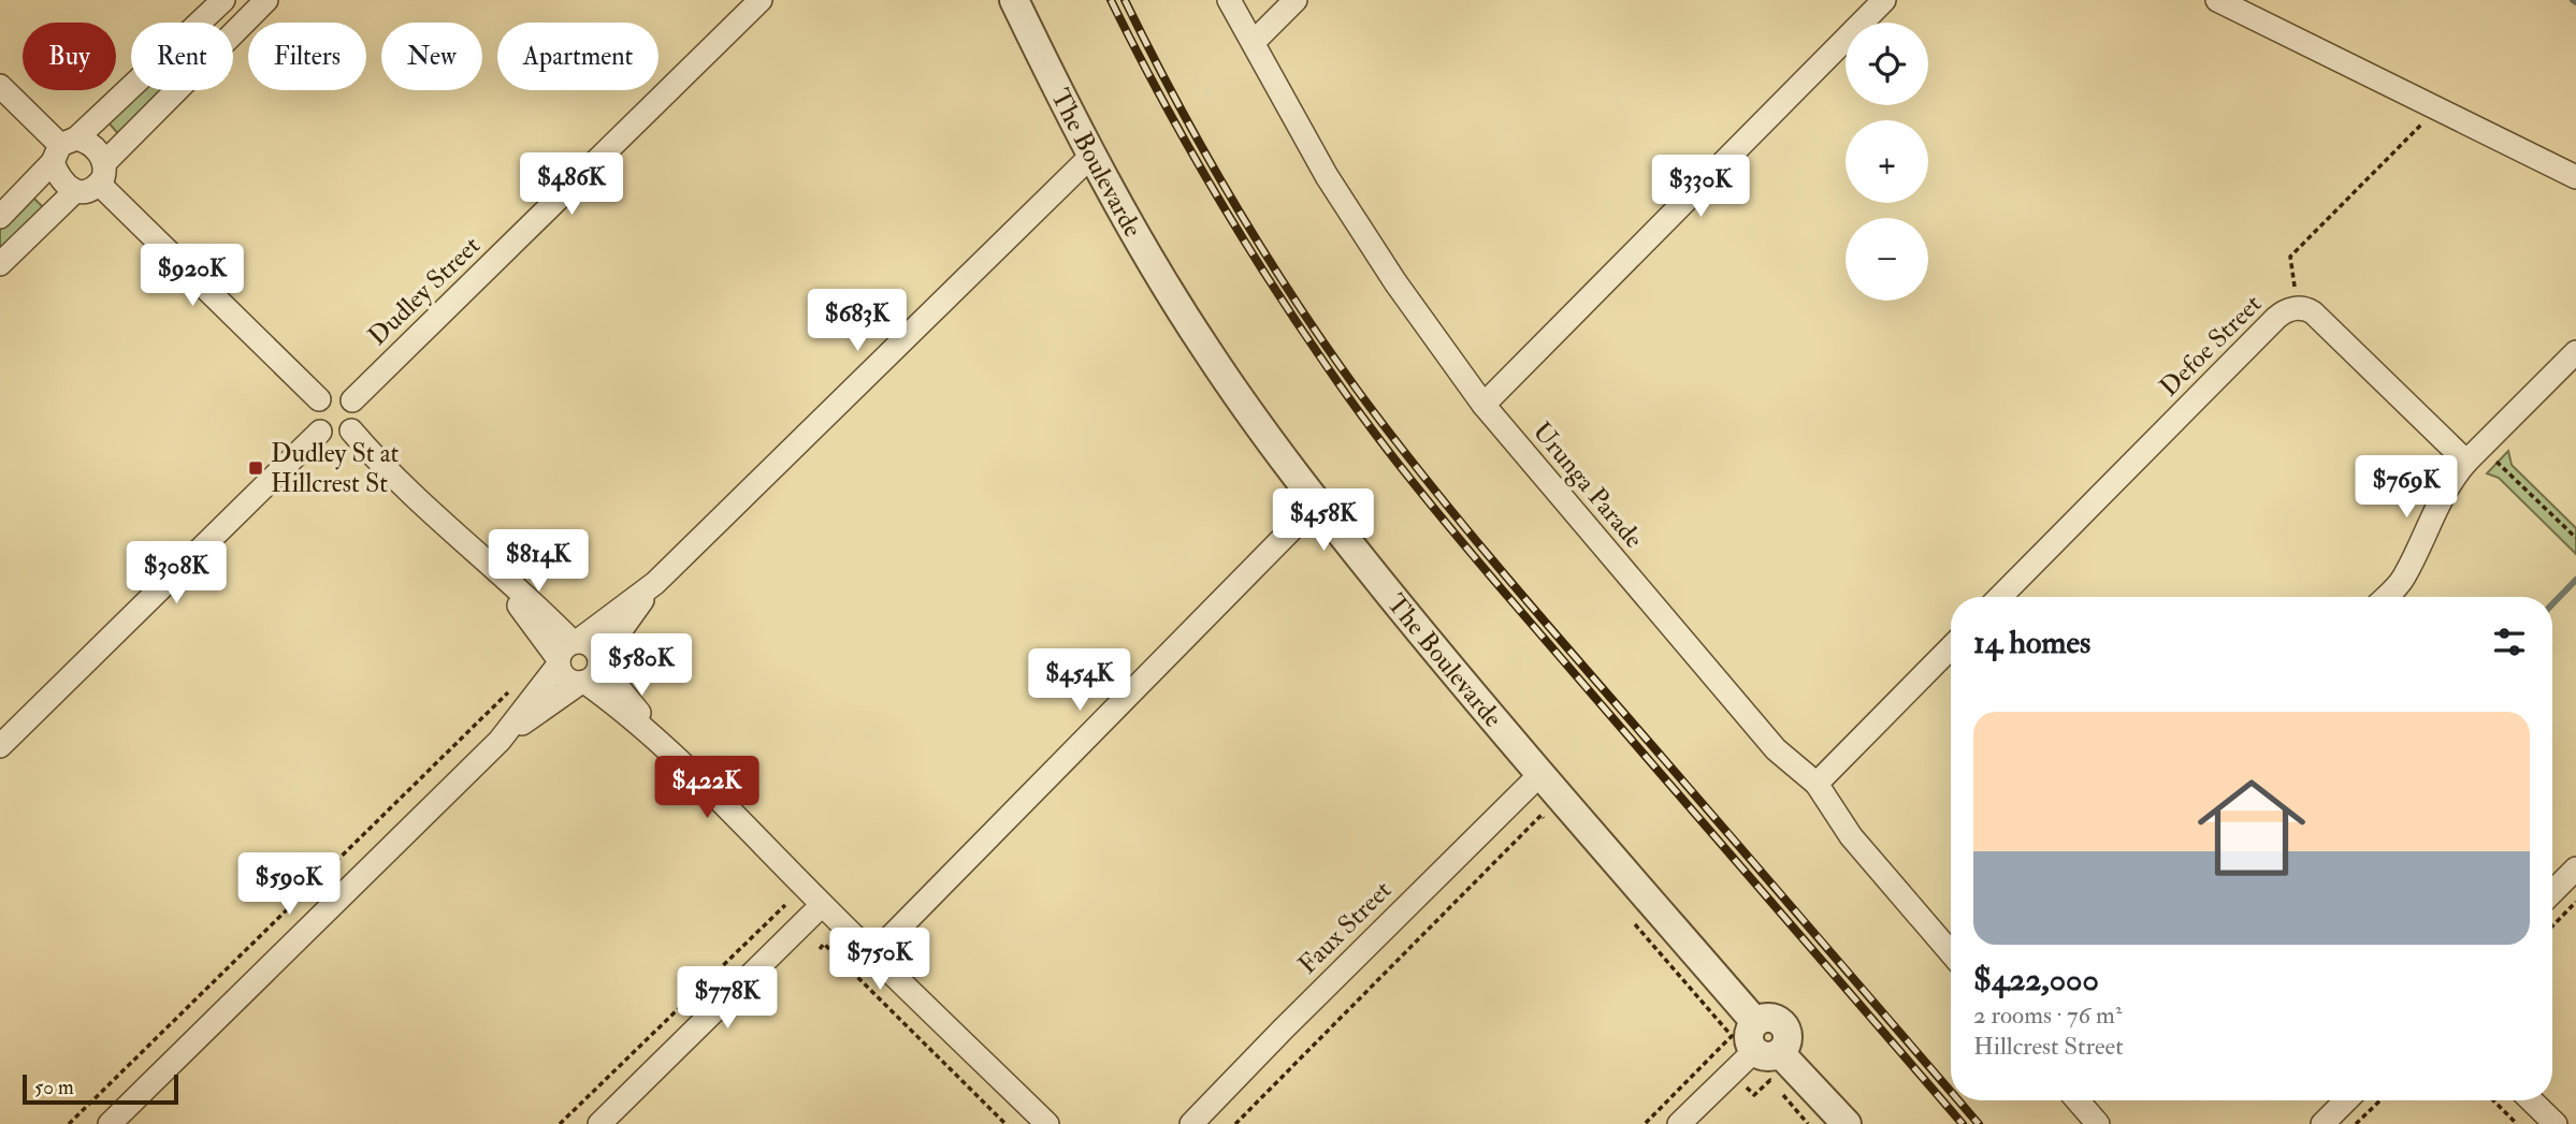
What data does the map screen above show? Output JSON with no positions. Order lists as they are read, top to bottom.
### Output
{
  "streets": {
    "street": [
      "The Boulevarde",
      "Dudley Street",
      "Defoe Street",
      "Urunga Parade",
      "Faux Street"
    ]
  },
  "crossings": [
    ["The Boulevarde", "Faux Street"]
  ],
  "places": {
    "transit": ["Dudley St at Hillcrest St"]
  },
  "scale_bar": "50 m",
  "page": {
    "map_buttons": ["+", "−"],
    "chip": [
      "Buy",
      "Rent",
      "Filters",
      "New",
      "Apartment"
    ],
    "price": [
      "$486K",
      "$330K",
      "$920K",
      "$683K",
      "$769K",
      "$458K",
      "$814K",
      "$308K",
      "$580K",
      "$454K",
      "$422K",
      "$590K",
      "$750K",
      "$778K"
    ],
    "heading": "14 homes",
    "list": [
      {
        "name": "$422,000",
        "note": "2 rooms · 76 m² · Hillcrest Street"
      }
    ],
    "scale": "50 m"
  }
}
